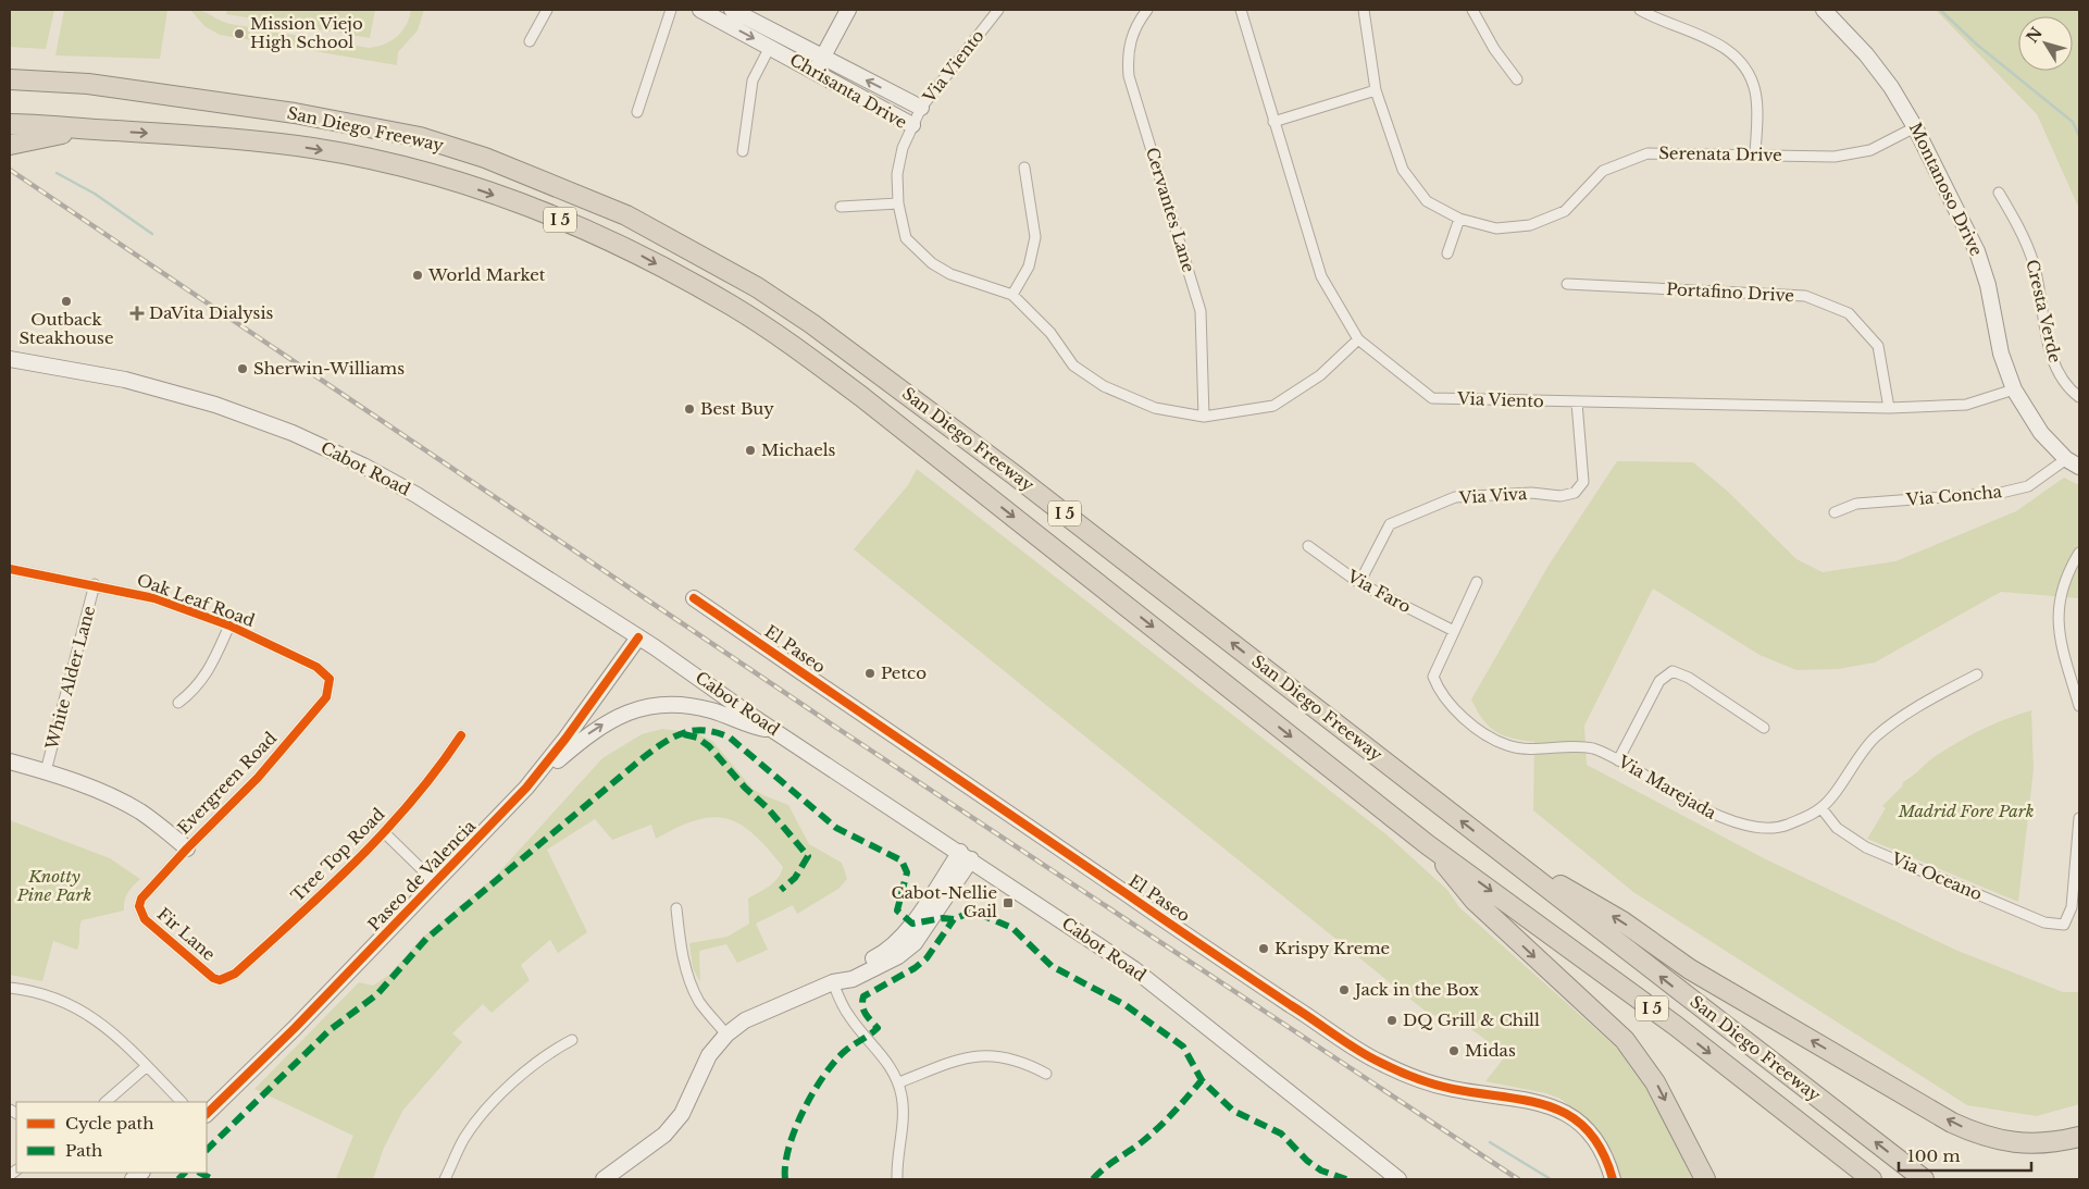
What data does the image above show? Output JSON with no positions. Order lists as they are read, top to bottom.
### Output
{
  "streets": {
    "highway": ["San Diego Freeway", "I 5"],
    "street": [
      "Via Viento",
      "Chrisanta Drive",
      "Serenata Drive",
      "Montanoso Drive",
      "Cervantes Lane",
      "Portafino Drive",
      "Cresta Verde",
      "Cabot Road",
      "Via Viva",
      "Via Concha",
      "Via Faro",
      "Oak Leaf Road",
      "El Paseo",
      "White Alder Lane",
      "Evergreen Road",
      "Via Marejada",
      "Tree Top Road",
      "Paseo de Valencia",
      "Via Oceano",
      "Fir Lane"
    ]
  },
  "crossings": [
    ["Via Viento", "Chrisanta Drive"],
    ["Via Viento", "Montanoso Drive"],
    ["Via Viento", "Portafino Drive"],
    ["Via Viento", "Via Viva"],
    ["Chrisanta Drive", "Cervantes Lane"],
    ["Serenata Drive", "Montanoso Drive"],
    ["Montanoso Drive", "Via Concha"],
    ["Cabot Road", "Paseo de Valencia"],
    ["Via Viva", "Via Faro"],
    ["Via Faro", "Via Marejada"],
    ["Oak Leaf Road", "White Alder Lane"],
    ["Oak Leaf Road", "Evergreen Road"],
    ["Evergreen Road", "Fir Lane"],
    ["Via Marejada", "Via Oceano"],
    ["Tree Top Road", "Fir Lane"]
  ],
  "parks": ["Madrid Fore Park", "Knotty Pine Park"],
  "places": {
    "other": [
      "Mission Viejo High School",
      "World Market",
      "Outback Steakhouse",
      "Sherwin-Williams",
      "Best Buy",
      "Michaels",
      "Petco",
      "Krispy Kreme",
      "Jack in the Box",
      "DQ Grill & Chill",
      "Midas"
    ],
    "health": ["DaVita Dialysis"],
    "transit": ["Cabot-Nellie Gail"]
  },
  "legend": ["Cycle path", "Path"],
  "scale_bar": "100 m",
  "north": "top left"
}
